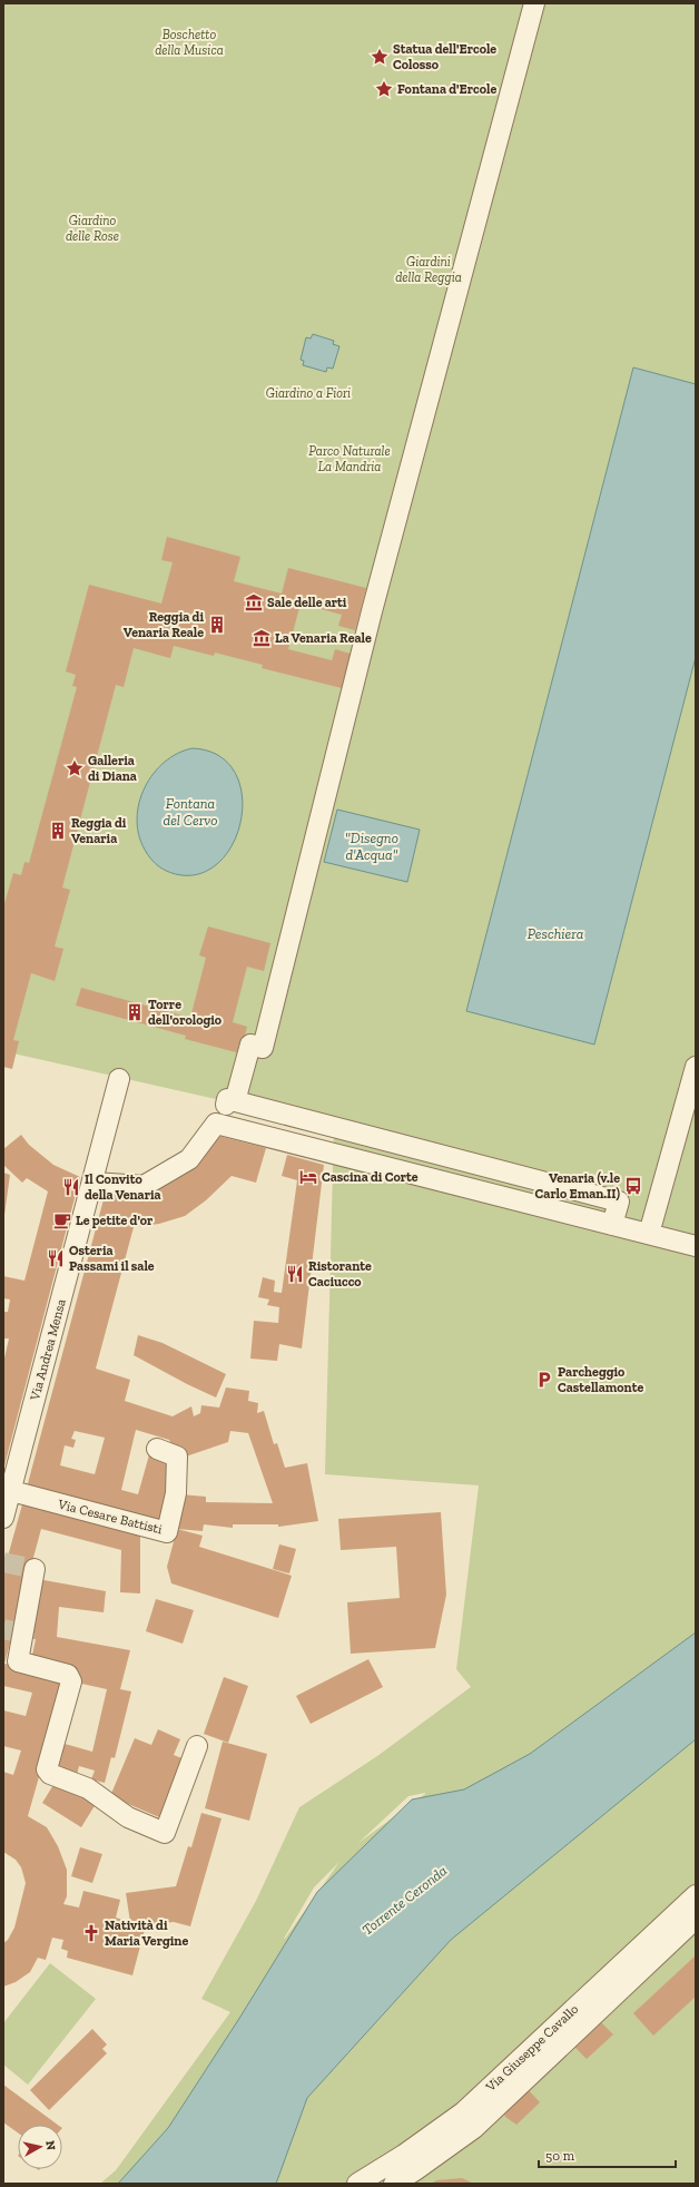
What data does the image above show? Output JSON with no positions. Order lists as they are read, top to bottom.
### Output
{
  "streets": {
    "street": ["Via Andrea Mensa", "Via Cesare Battisti", "Via Giuseppe Cavallo"]
  },
  "crossings": [
    ["Via Andrea Mensa", "Via Cesare Battisti"]
  ],
  "water": [
    "Fontana del Cervo",
    "\"Disegno d'Acqua\"",
    "Peschiera",
    "Torrente Ceronda"
  ],
  "parks": [
    "Boschetto della Musica",
    "Giardino delle Rose",
    "Giardini della Reggia",
    "Giardino a Fiori",
    "Parco Naturale La Mandria"
  ],
  "places": {
    "place": ["Statua dell'Ercole Colosso", "Fontana d'Ercole", "Galleria di Diana"],
    "museum": ["Sale delle arti", "La Venaria Reale"],
    "building": ["Reggia di Venaria Reale", "Reggia di Venaria", "Torre dell'orologio"],
    "hotel": ["Cascina di Corte"],
    "bus stop": ["Venaria (v.le Carlo Eman.II)"],
    "restaurant": ["Il Convito della Venaria", "Osteria Passami il sale", "Ristorante Caciucco"],
    "cafe": ["Le petite d'or"],
    "parking": ["Parcheggio Castellamonte"],
    "church": ["Natività di Maria Vergine"]
  },
  "scale_bar": "50 m",
  "north": "right"
}
